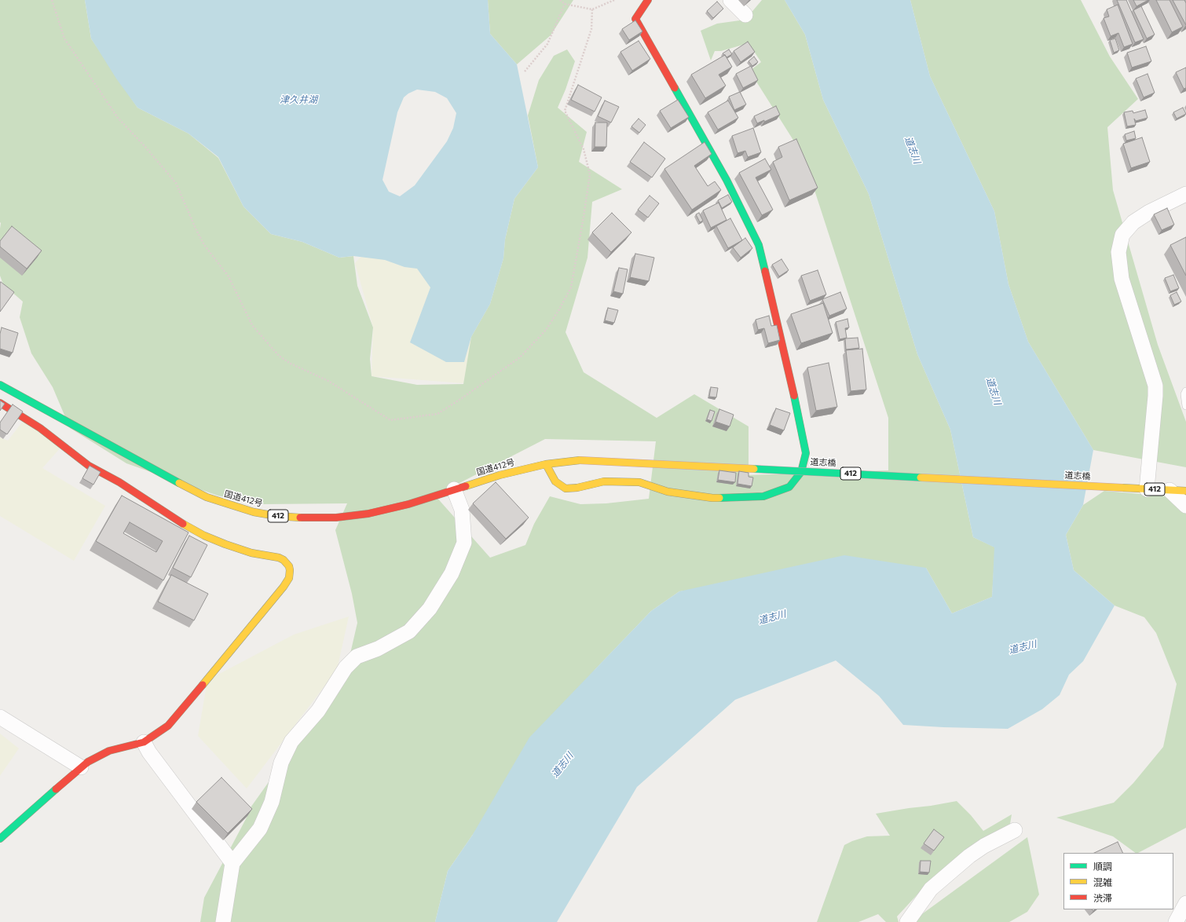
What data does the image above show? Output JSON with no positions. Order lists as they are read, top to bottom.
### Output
{
  "streets": {
    "main road": ["道志橋", "国道412号", "412"]
  },
  "crossings": [
    ["道志橋", "国道412号"],
    ["道志橋", "412"]
  ],
  "water": ["津久井湖", "道志川"],
  "legend": ["順調", "混雑", "渋滞"]
}
